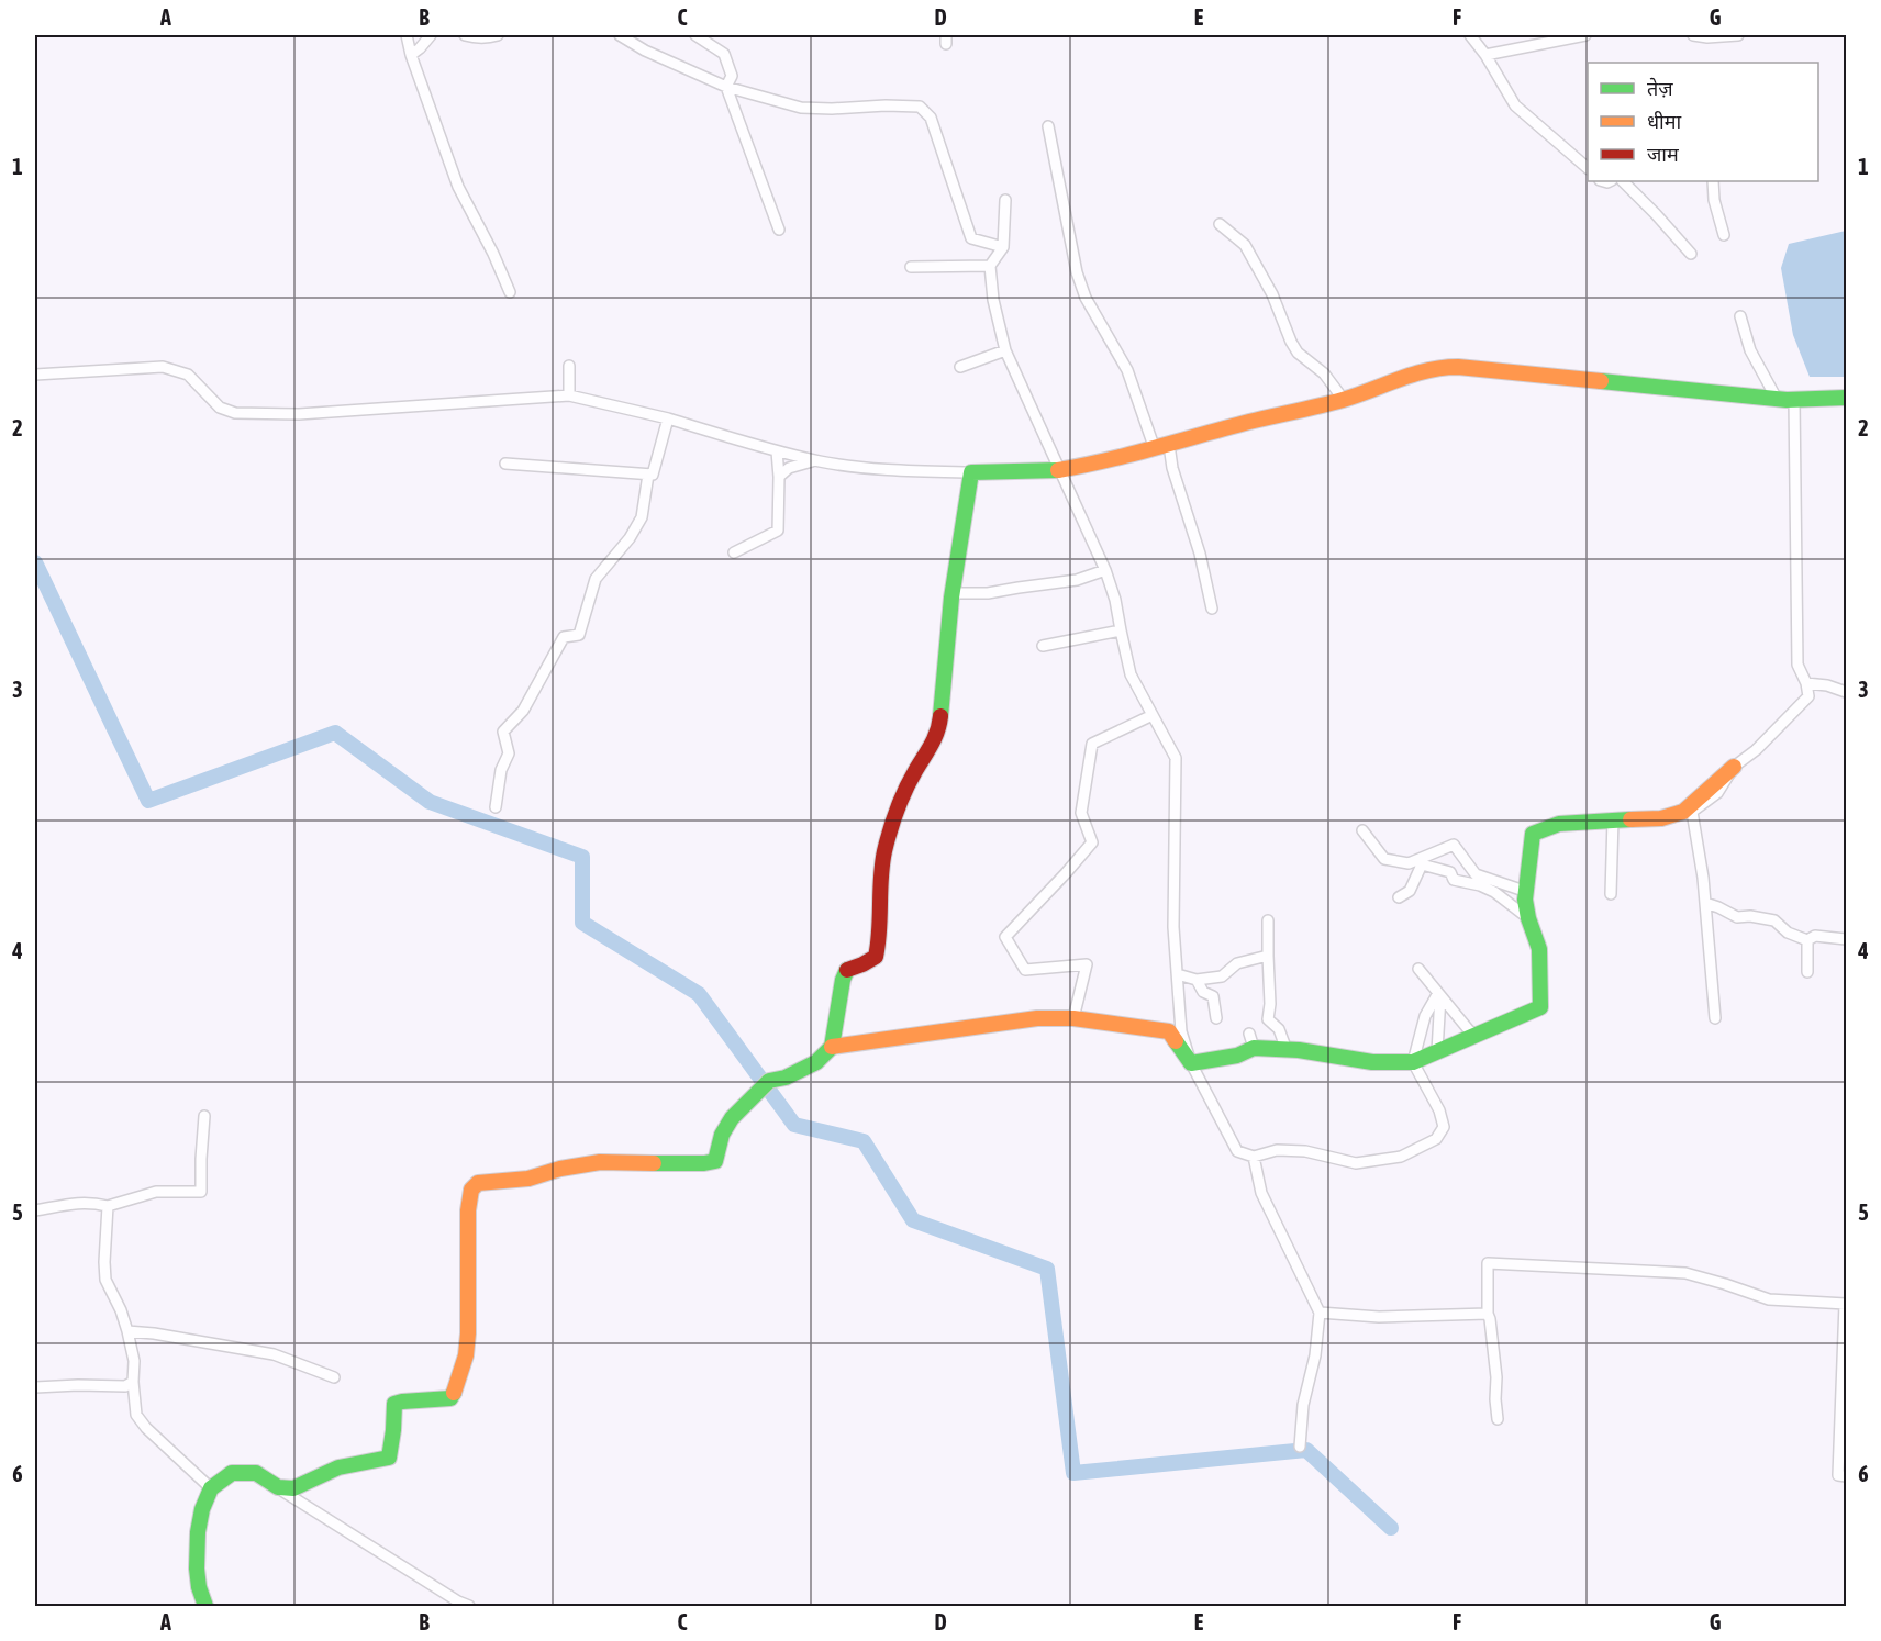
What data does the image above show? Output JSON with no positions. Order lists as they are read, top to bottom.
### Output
{
  "legend": ["तेज़", "धीमा", "जाम"],
  "grid": {
    "columns": [
      "A",
      "B",
      "C",
      "D",
      "E",
      "F",
      "G"
    ],
    "rows": [
      "1",
      "2",
      "3",
      "4",
      "5",
      "6"
    ]
  }
}
